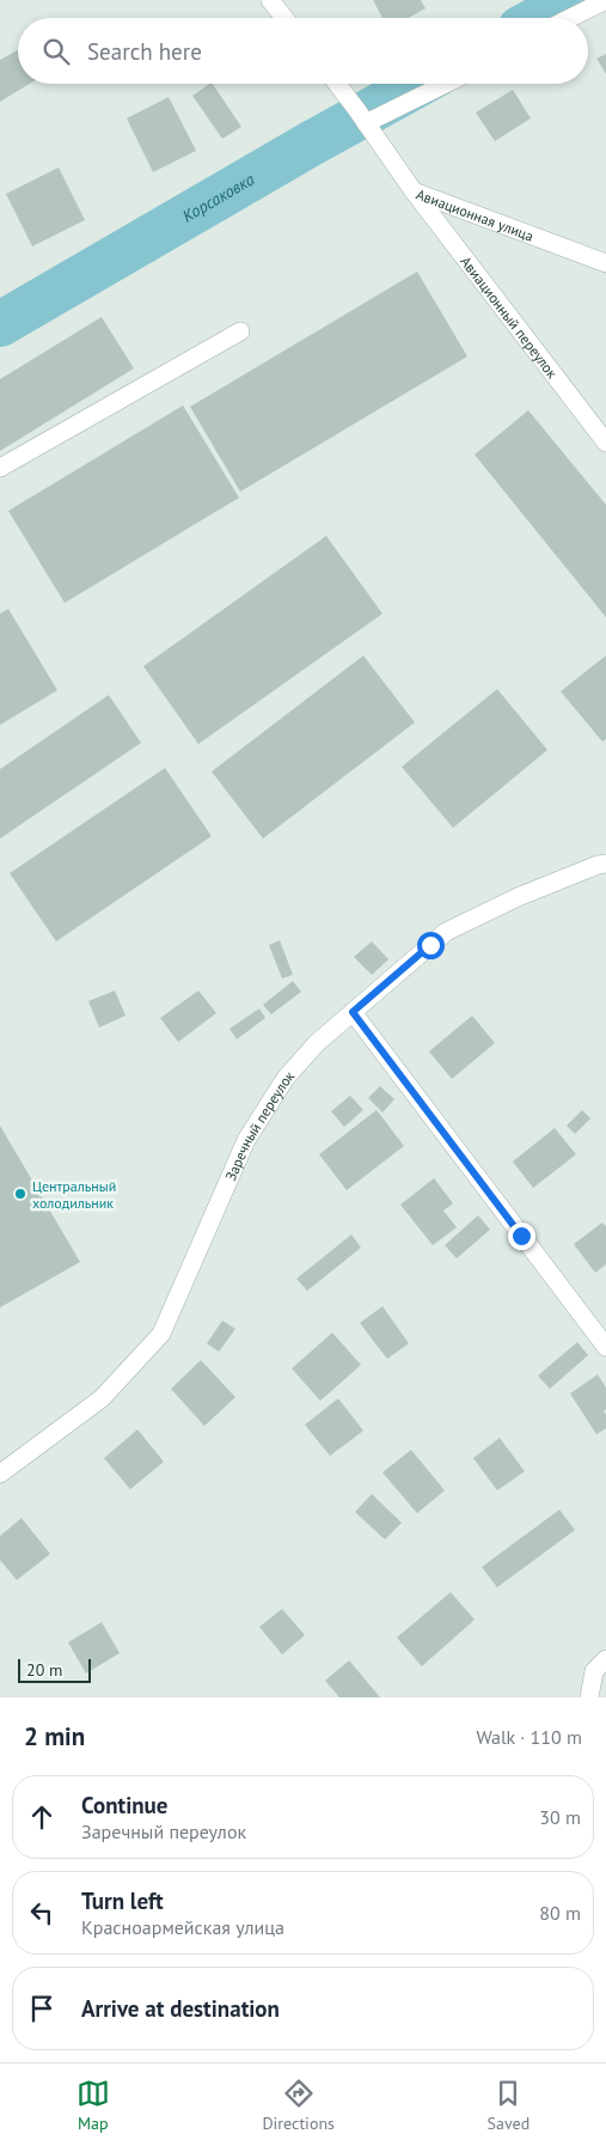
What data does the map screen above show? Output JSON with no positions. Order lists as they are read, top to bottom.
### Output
{
  "streets": {
    "street": ["Авиационная улица", "Авиационный переулок", "Заречный переулок"]
  },
  "crossings": [
    ["Авиационная улица", "Авиационный переулок"]
  ],
  "water": ["Корсаковка"],
  "places": ["Центральный холодильник"],
  "scale_bar": "20 m",
  "page": {
    "search": "Search here",
    "scale": "20 m",
    "heading": ["2 min", "Walk · 110 m"],
    "list": [
      ["Continue", "Заречный переулок", "30 m"],
      ["Turn left", "Красноармейская улица", "80 m"],
      "Arrive at destination"
    ],
    "nav": ["Map", "Directions", "Saved"]
  }
}
